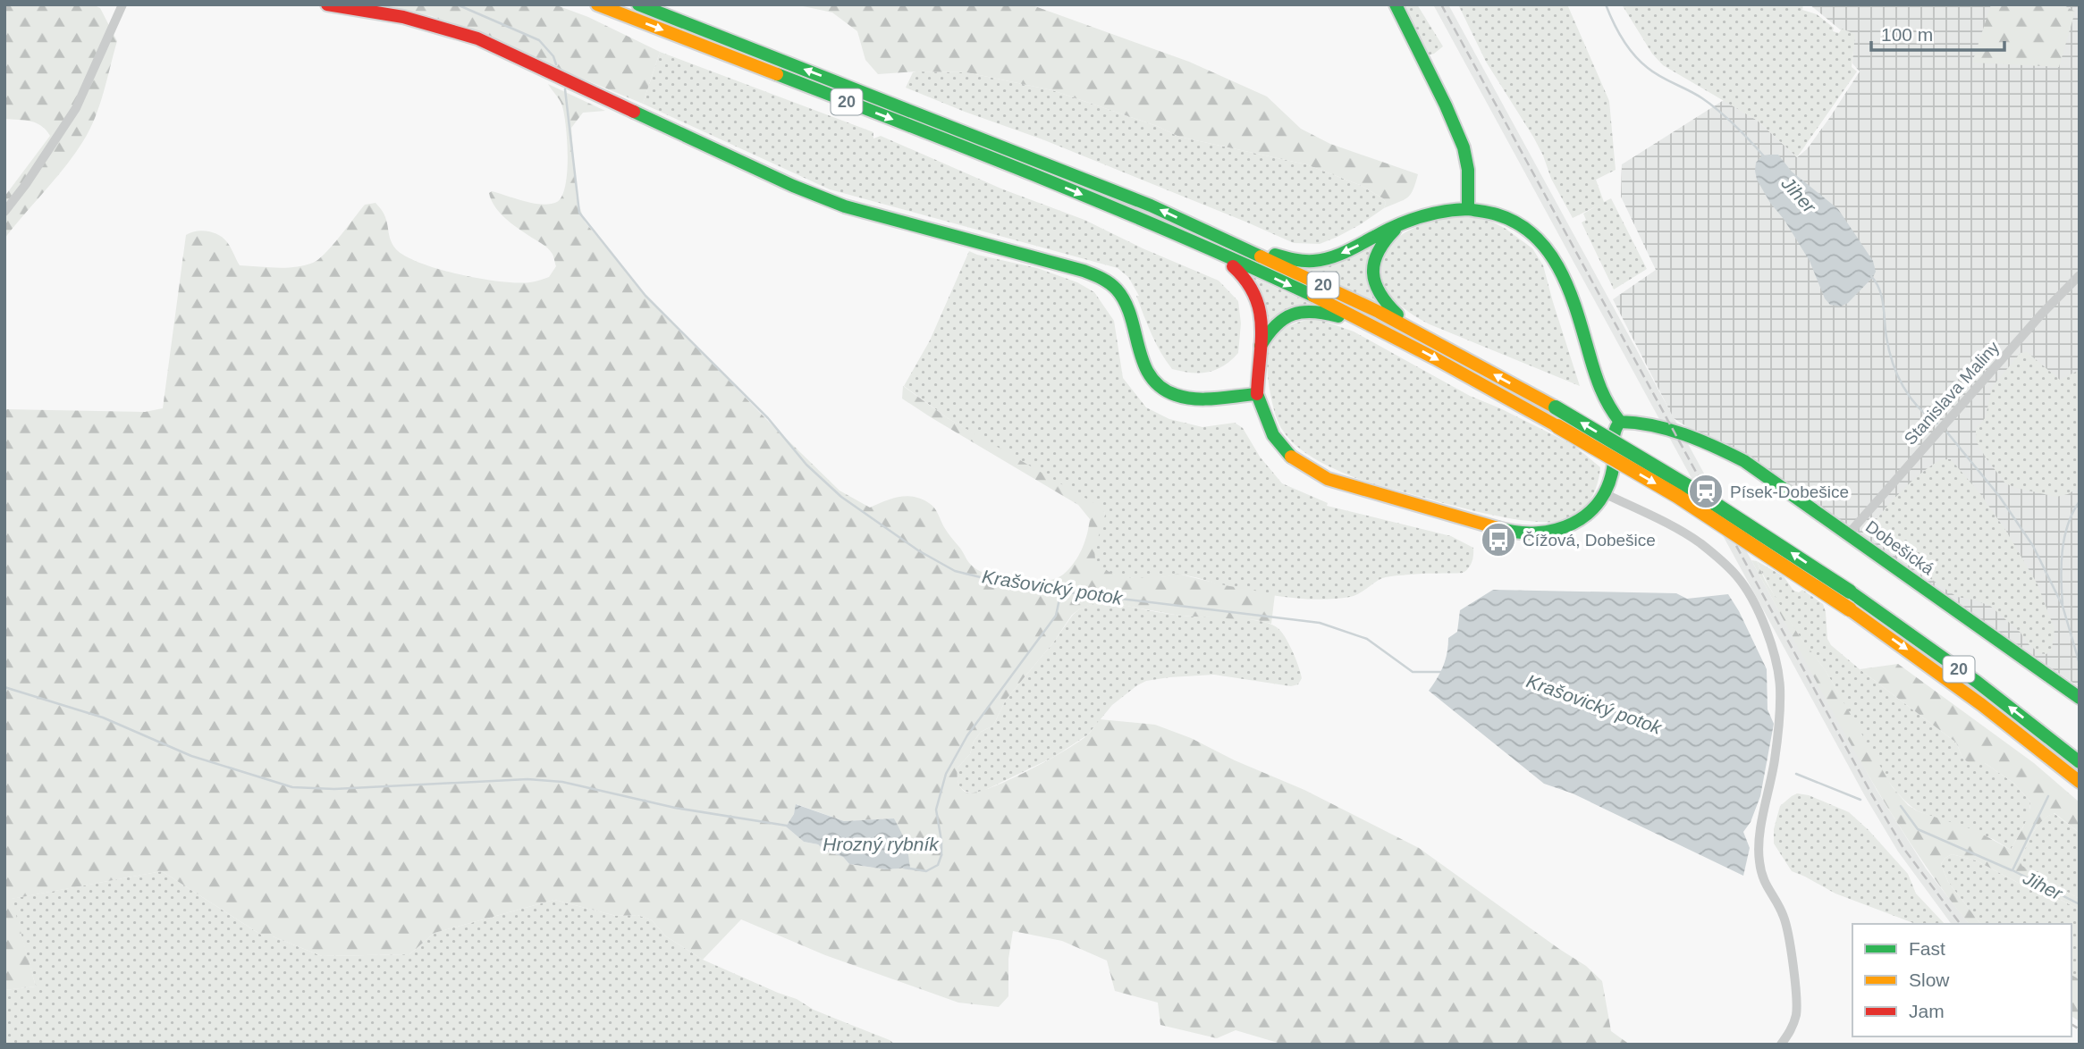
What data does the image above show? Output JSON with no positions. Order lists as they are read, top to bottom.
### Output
{
  "streets": {
    "main road": ["20", "Dobešická"],
    "street": ["Stanislava Maliny"]
  },
  "crossings": [
    ["Stanislava Maliny", "Dobešická"]
  ],
  "water": ["Jiher", "Krašovický potok", "Hrozný rybník"],
  "places": {
    "station": ["Písek-Dobešice"],
    "bus stop": ["Čížová, Dobešice"]
  },
  "legend": ["Fast", "Slow", "Jam"],
  "scale_bar": "100 m"
}
